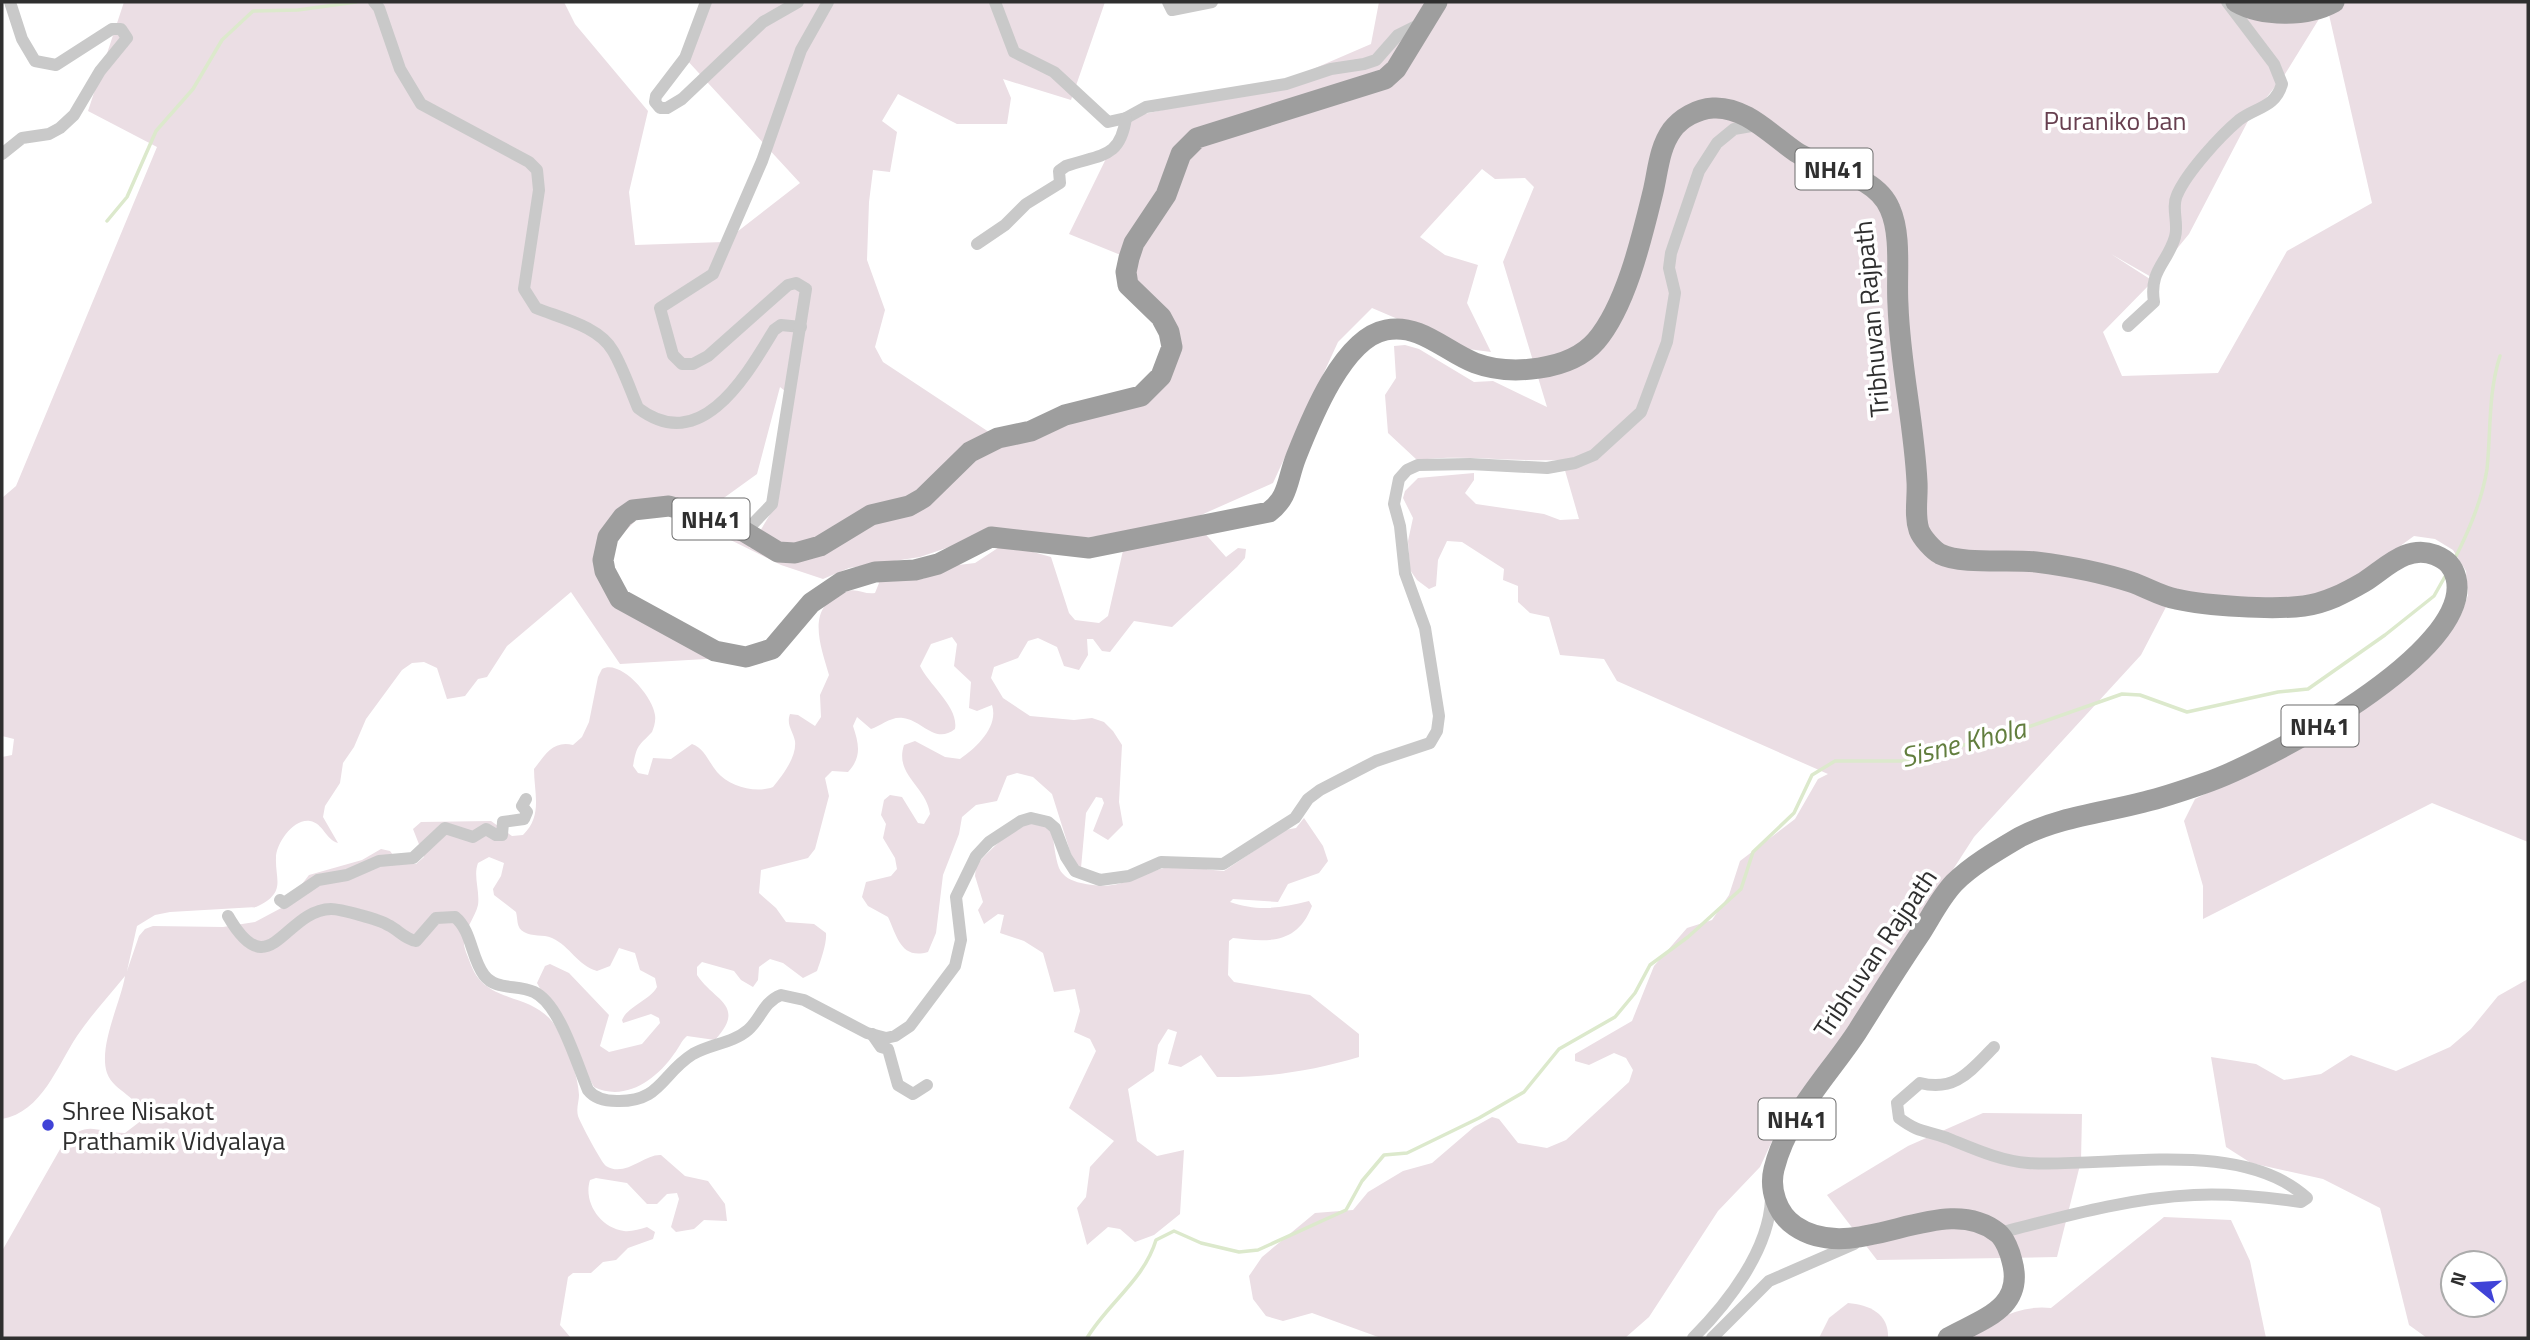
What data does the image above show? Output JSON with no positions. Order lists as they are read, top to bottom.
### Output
{
  "streets": {
    "highway": ["NH41", "Tribhuvan Rajpath"]
  },
  "water": ["Sisne Khola"],
  "parks": ["Puraniko ban"],
  "places": ["Shree Nisakot Prathamik Vidyalaya"],
  "north": "left"
}
